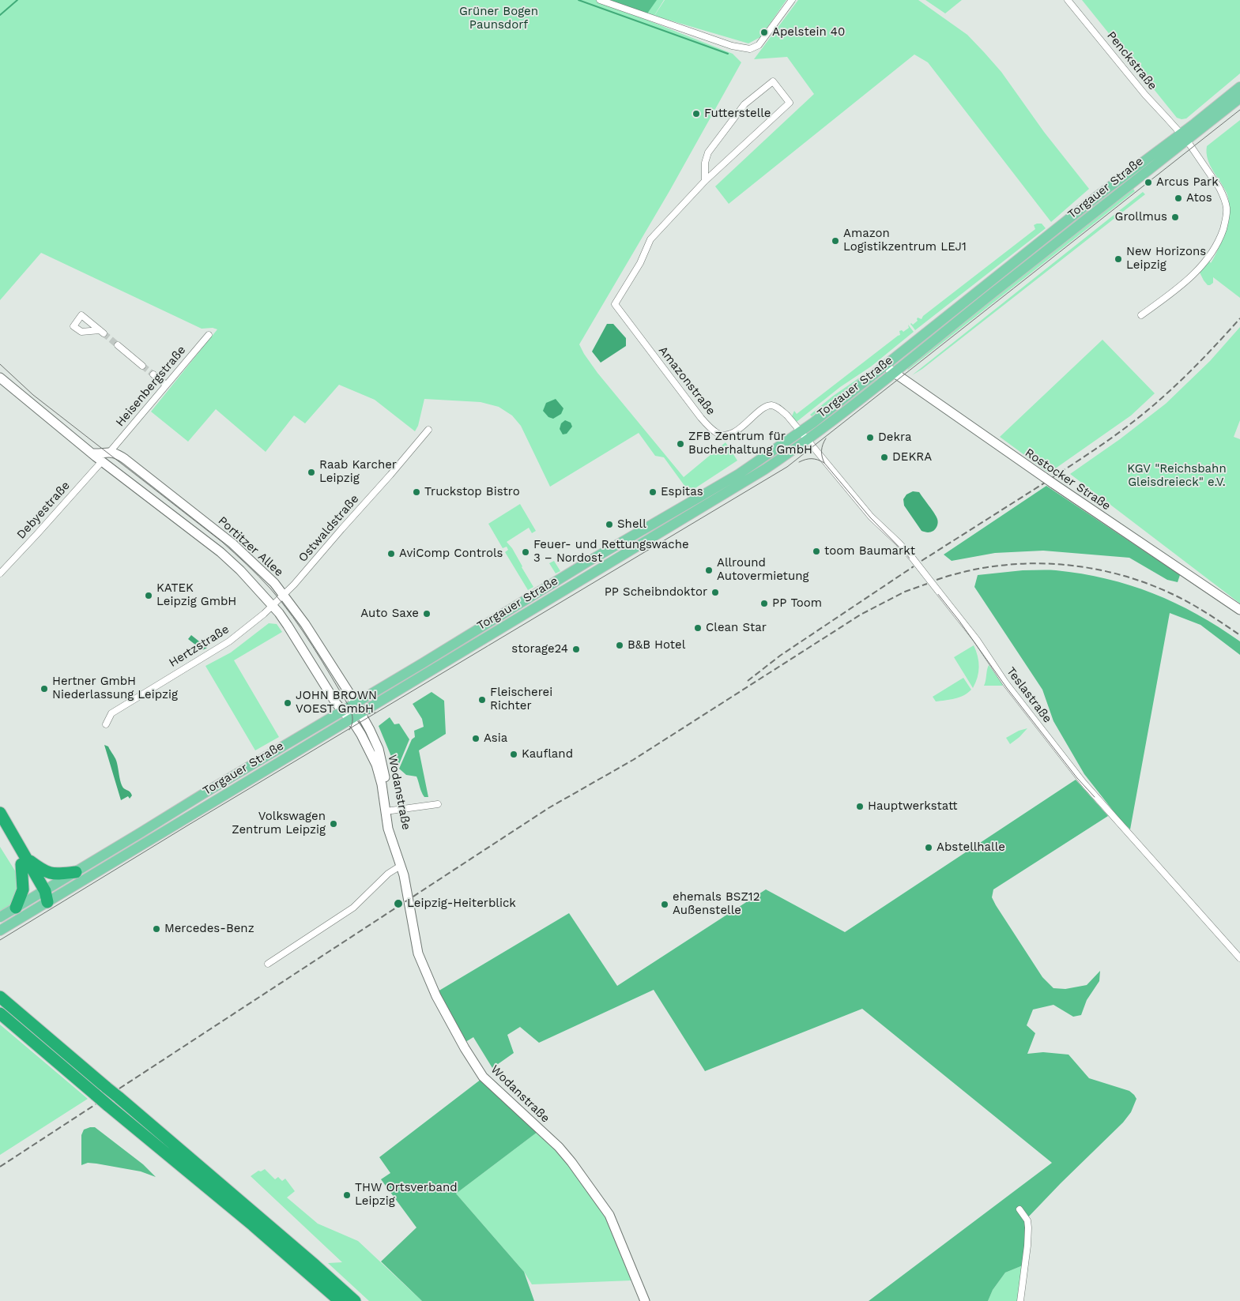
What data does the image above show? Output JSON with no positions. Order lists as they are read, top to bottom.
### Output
{
  "streets": {
    "main road": [
      "Torgauer Straße",
      "Rostocker Straße",
      "Portitzer Allee",
      "Wodanstraße"
    ],
    "street": [
      "Penckstraße",
      "Amazonstraße",
      "Heisenbergstraße",
      "Debyestraße",
      "Ostwaldstraße",
      "Hertzstraße",
      "Teslastraße"
    ]
  },
  "crossings": [
    ["Penckstraße", "Torgauer Straße"],
    ["Torgauer Straße", "Amazonstraße"],
    ["Torgauer Straße", "Rostocker Straße"],
    ["Torgauer Straße", "Portitzer Allee"],
    ["Torgauer Straße", "Teslastraße"],
    ["Torgauer Straße", "Wodanstraße"],
    ["Amazonstraße", "Teslastraße"],
    ["Heisenbergstraße", "Portitzer Allee"],
    ["Debyestraße", "Portitzer Allee"],
    ["Ostwaldstraße", "Portitzer Allee"],
    ["Ostwaldstraße", "Hertzstraße"],
    ["Portitzer Allee", "Hertzstraße"],
    ["Portitzer Allee", "Wodanstraße"]
  ],
  "parks": ["Grüner Bogen Paunsdorf", "KGV \"Reichsbahn Gleisdreieck\" e.V."],
  "places": [
    "Apelstein 40",
    "Futterstelle",
    "Arcus Park",
    "Atos",
    "Grollmus",
    "Amazon Logistikzentrum LEJ1",
    "New Horizons Leipzig",
    "Dekra",
    "ZFB Zentrum für Bucherhaltung GmbH",
    "DEKRA",
    "Raab Karcher Leipzig",
    "Truckstop Bistro",
    "Espitas",
    "Shell",
    "toom Baumarkt",
    "Feuer- und Rettungswache 3 – Nordost",
    "AviComp Controls",
    "Allround Autovermietung",
    "PP Scheibndoktor",
    "KATEK Leipzig GmbH",
    "PP Toom",
    "Auto Saxe",
    "Clean Star",
    "B&B Hotel",
    "storage24",
    "Hertner GmbH Niederlassung Leipzig",
    "Fleischerei Richter",
    "JOHN BROWN VOEST GmbH",
    "Asia",
    "Kaufland",
    "Hauptwerkstatt",
    "Volkswagen Zentrum Leipzig",
    "Abstellhalle",
    "Leipzig-Heiterblick",
    "ehemals BSZ12 Außenstelle",
    "Mercedes-Benz",
    "THW Ortsverband Leipzig"
  ]
}
